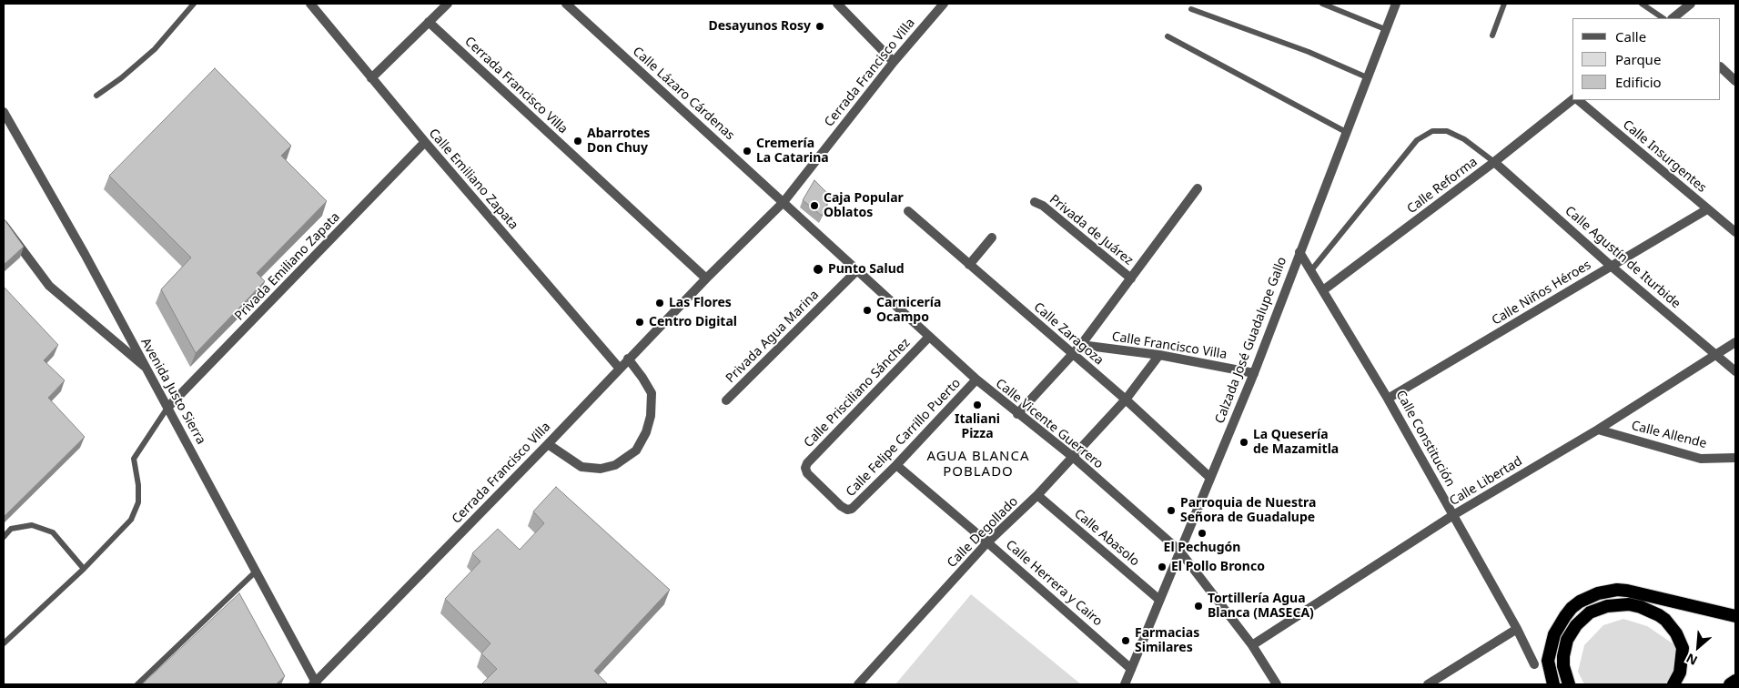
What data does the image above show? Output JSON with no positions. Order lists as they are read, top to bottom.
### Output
{
  "streets": {
    "street": [
      "Cerrada Francisco Villa",
      "Calle Lázaro Cárdenas",
      "Calle Insurgentes",
      "Calle Emiliano Zapata",
      "Calle Reforma",
      "Privada de Juárez",
      "Calle Agustín de Iturbide",
      "Privada Emiliano Zapata",
      "Calle Niños Héroes",
      "Calle Zaragoza",
      "Privada Agua Marina",
      "Calzada José Guadalupe Gallo",
      "Calle Francisco Villa",
      "Avenida Justo Sierra",
      "Calle Prisciliano Sánchez",
      "Calle Vicente Guerrero",
      "Calle Allende",
      "Calle Felipe Carrillo Puerto",
      "Calle Constitución",
      "Calle Libertad",
      "Calle Degollado",
      "Calle Abasolo",
      "Calle Herrera y Cairo"
    ]
  },
  "crossings": [
    ["Cerrada Francisco Villa", "Calle Lázaro Cárdenas"],
    ["Cerrada Francisco Villa", "Calle Emiliano Zapata"],
    ["Cerrada Francisco Villa", "Avenida Justo Sierra"],
    ["Cerrada Francisco Villa", "Calle Vicente Guerrero"],
    ["Calle Lázaro Cárdenas", "Calle Vicente Guerrero"],
    ["Calle Insurgentes", "Calle Niños Héroes"],
    ["Calle Emiliano Zapata", "Privada Emiliano Zapata"],
    ["Calle Reforma", "Calle Agustín de Iturbide"],
    ["Calle Reforma", "Calle Constitución"],
    ["Calle Agustín de Iturbide", "Calle Niños Héroes"],
    ["Calle Agustín de Iturbide", "Calle Libertad"],
    ["Privada Emiliano Zapata", "Avenida Justo Sierra"],
    ["Calle Niños Héroes", "Calle Constitución"],
    ["Calle Zaragoza", "Calzada José Guadalupe Gallo"],
    ["Calle Zaragoza", "Calle Degollado"],
    ["Privada Agua Marina", "Calle Vicente Guerrero"],
    ["Calzada José Guadalupe Gallo", "Calle Francisco Villa"],
    ["Calzada José Guadalupe Gallo", "Calle Vicente Guerrero"],
    ["Calzada José Guadalupe Gallo", "Calle Constitución"],
    ["Calzada José Guadalupe Gallo", "Calle Abasolo"],
    ["Calzada José Guadalupe Gallo", "Calle Herrera y Cairo"],
    ["Calle Francisco Villa", "Calle Degollado"],
    ["Calle Prisciliano Sánchez", "Calle Vicente Guerrero"],
    ["Calle Prisciliano Sánchez", "Calle Felipe Carrillo Puerto"],
    ["Calle Vicente Guerrero", "Calle Felipe Carrillo Puerto"],
    ["Calle Vicente Guerrero", "Calle Libertad"],
    ["Calle Vicente Guerrero", "Calle Degollado"],
    ["Calle Allende", "Calle Libertad"],
    ["Calle Felipe Carrillo Puerto", "Calle Herrera y Cairo"],
    ["Calle Constitución", "Calle Libertad"],
    ["Calle Degollado", "Calle Abasolo"],
    ["Calle Degollado", "Calle Herrera y Cairo"]
  ],
  "districts": ["AGUA BLANCA POBLADO"],
  "places": [
    "Desayunos Rosy",
    "Abarrotes Don Chuy",
    "Cremería La Catarina",
    "Caja Popular Oblatos",
    "Punto Salud",
    "Las Flores",
    "Carnicería Ocampo",
    "Centro Digital",
    "Italiani Pizza",
    "La Quesería de Mazamitla",
    "Parroquia de Nuestra Señora de Guadalupe",
    "El Pechugón",
    "El Pollo Bronco",
    "Tortillería Agua Blanca (MASECA)",
    "Farmacias Similares"
  ],
  "legend": ["Calle", "Parque", "Edificio"],
  "north": "bottom left"
}
